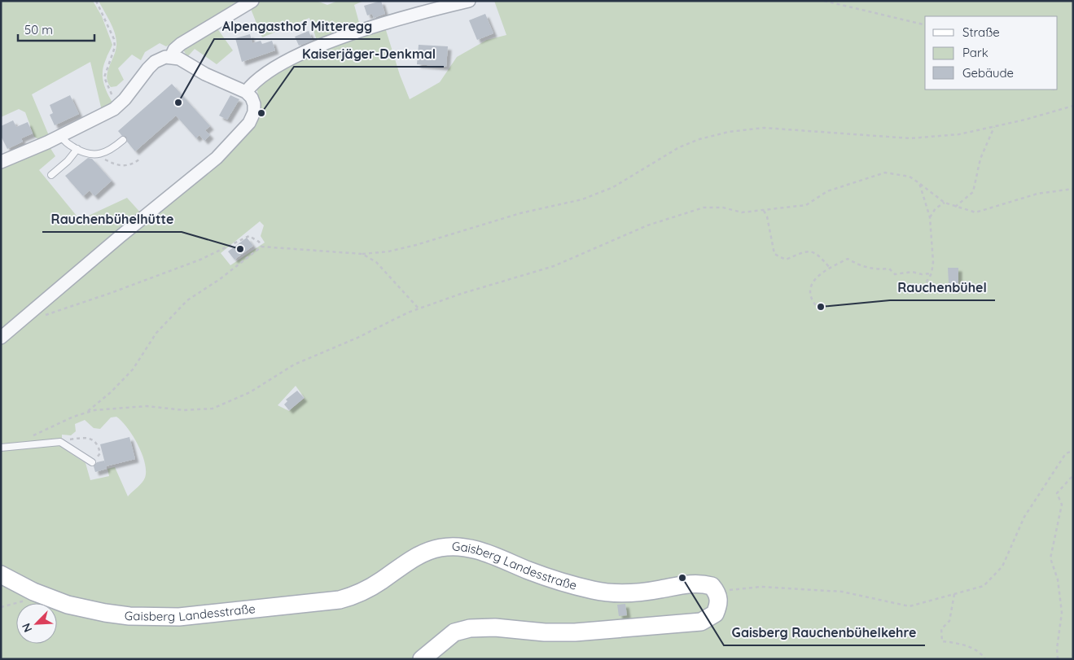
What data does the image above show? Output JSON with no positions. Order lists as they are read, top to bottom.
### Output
{
  "streets": {
    "main road": ["Gaisberg Landesstraße"]
  },
  "places": [
    "Alpengasthof Mitteregg",
    "Kaiserjäger-Denkmal",
    "Rauchenbühelhütte",
    "Rauchenbühel",
    "Gaisberg Rauchenbühelkehre"
  ],
  "legend": ["Straße", "Park", "Gebäude"],
  "scale_bar": "50 m",
  "north": "bottom left"
}
